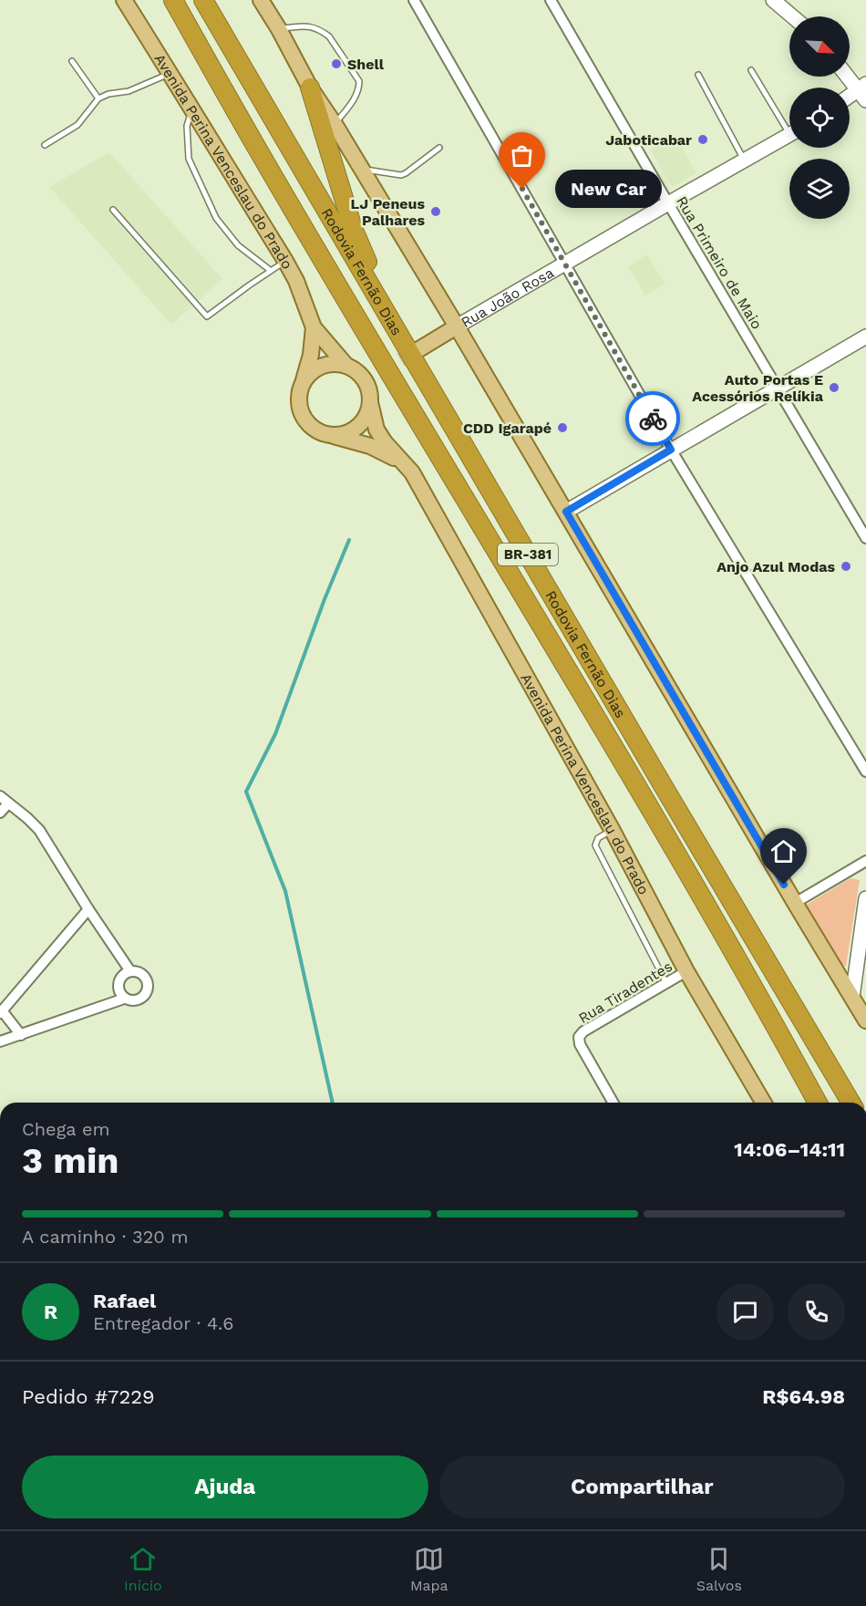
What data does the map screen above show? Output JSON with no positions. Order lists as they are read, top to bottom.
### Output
{
  "streets": {
    "highway": ["Rodovia Fernão Dias", "BR-381"],
    "main road": ["Avenida Perina Venceslau do Prado", "Rua João Rosa"],
    "street": ["Rua Primeiro de Maio", "Rua Tiradentes"]
  },
  "crossings": [
    ["Avenida Perina Venceslau do Prado", "Rua Tiradentes"],
    ["Rua Primeiro de Maio", "Rua João Rosa"]
  ],
  "places": [
    "Shell",
    "Jaboticabar",
    "New Car",
    "LJ Peneus Palhares",
    "Auto Portas E Acessórios Relíkia",
    "CDD Igarapé",
    "Anjo Azul Modas"
  ],
  "north": "bottom right",
  "page": {
    "bubble": "New Car",
    "heading": ["3 min", "Chega em", "14:06–14:11"],
    "panel": [
      "Rafael",
      "Entregador · 4.6",
      "Pedido #7229",
      "R$64.98"
    ],
    "bar": "A caminho · 320 m",
    "round": "R",
    "buttons": ["Ajuda", "Compartilhar"],
    "tabs": ["Início", "Mapa", "Salvos"]
  }
}
